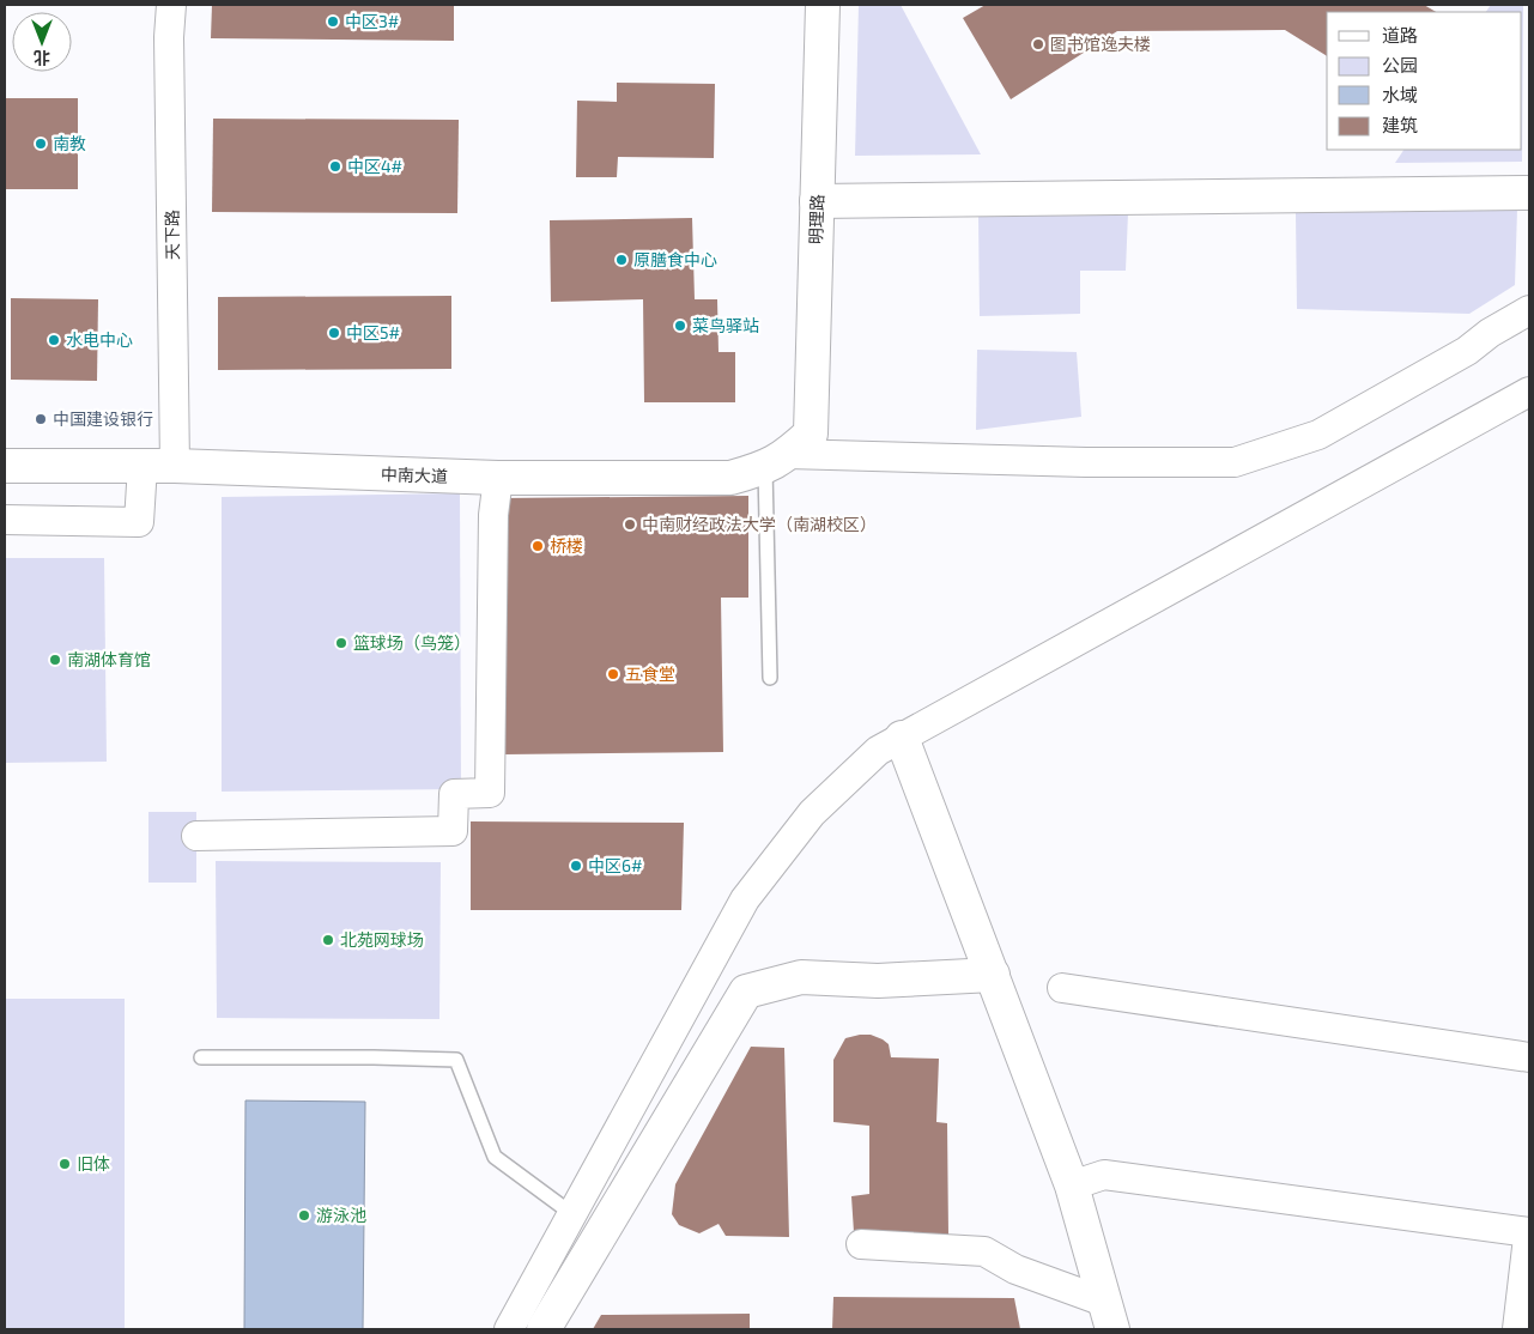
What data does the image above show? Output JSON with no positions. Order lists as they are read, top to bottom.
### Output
{
  "streets": {
    "street": ["明理路", "天下路", "中南大道"]
  },
  "crossings": [
    ["明理路", "中南大道"],
    ["天下路", "中南大道"]
  ],
  "places": [
    "中区3#",
    "图书馆逸夫楼",
    "南教",
    "中区4#",
    "原膳食中心",
    "菜鸟驿站",
    "中区5#",
    "水电中心",
    "中国建设银行",
    "中南财经政法大学（南湖校区）",
    "桥楼",
    "篮球场（鸟笼）",
    "南湖体育馆",
    "五食堂",
    "中区6#",
    "北苑网球场",
    "旧体",
    "游泳池"
  ],
  "legend": [
    "道路",
    "公园",
    "水域",
    "建筑"
  ],
  "north": "bottom"
}
